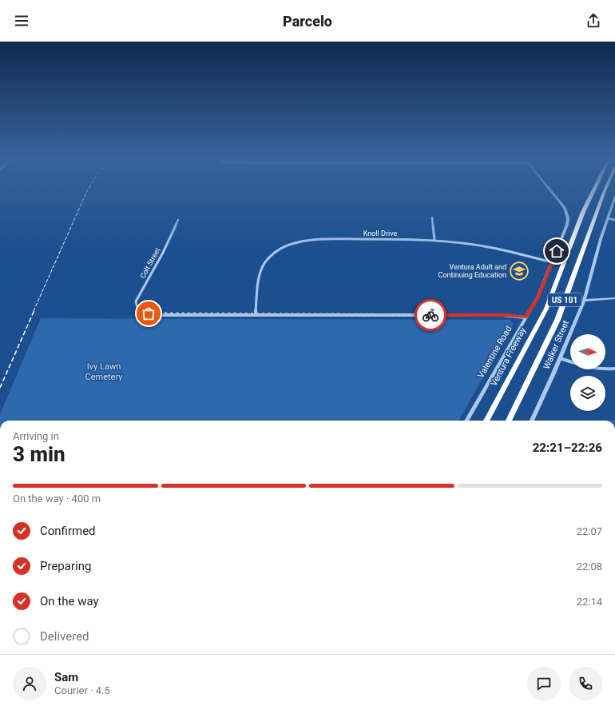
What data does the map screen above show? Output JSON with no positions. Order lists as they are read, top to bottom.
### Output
{
  "streets": {
    "highway": ["US 101", "Ventura Freeway"],
    "street": [
      "Knoll Drive",
      "Colt Street",
      "Walker Street",
      "Valentine Road"
    ]
  },
  "crossings": [
    ["Knoll Drive", "Colt Street"],
    ["Knoll Drive", "Valentine Road"]
  ],
  "parks": ["Ivy Lawn Cemetery"],
  "places": {
    "school or university": ["Ventura Adult and Continuing Education"]
  },
  "north": "right",
  "page": {
    "header": "Parcelo",
    "heading": ["3 min", "Arriving in", "22:21–22:26"],
    "panel": ["Sam", "Courier · 4.5"],
    "bar": "On the way · 400 m",
    "list": [
      ["Confirmed", "22:07"],
      ["Preparing", "22:08"],
      ["On the way", "22:14"],
      "Delivered"
    ]
  }
}
